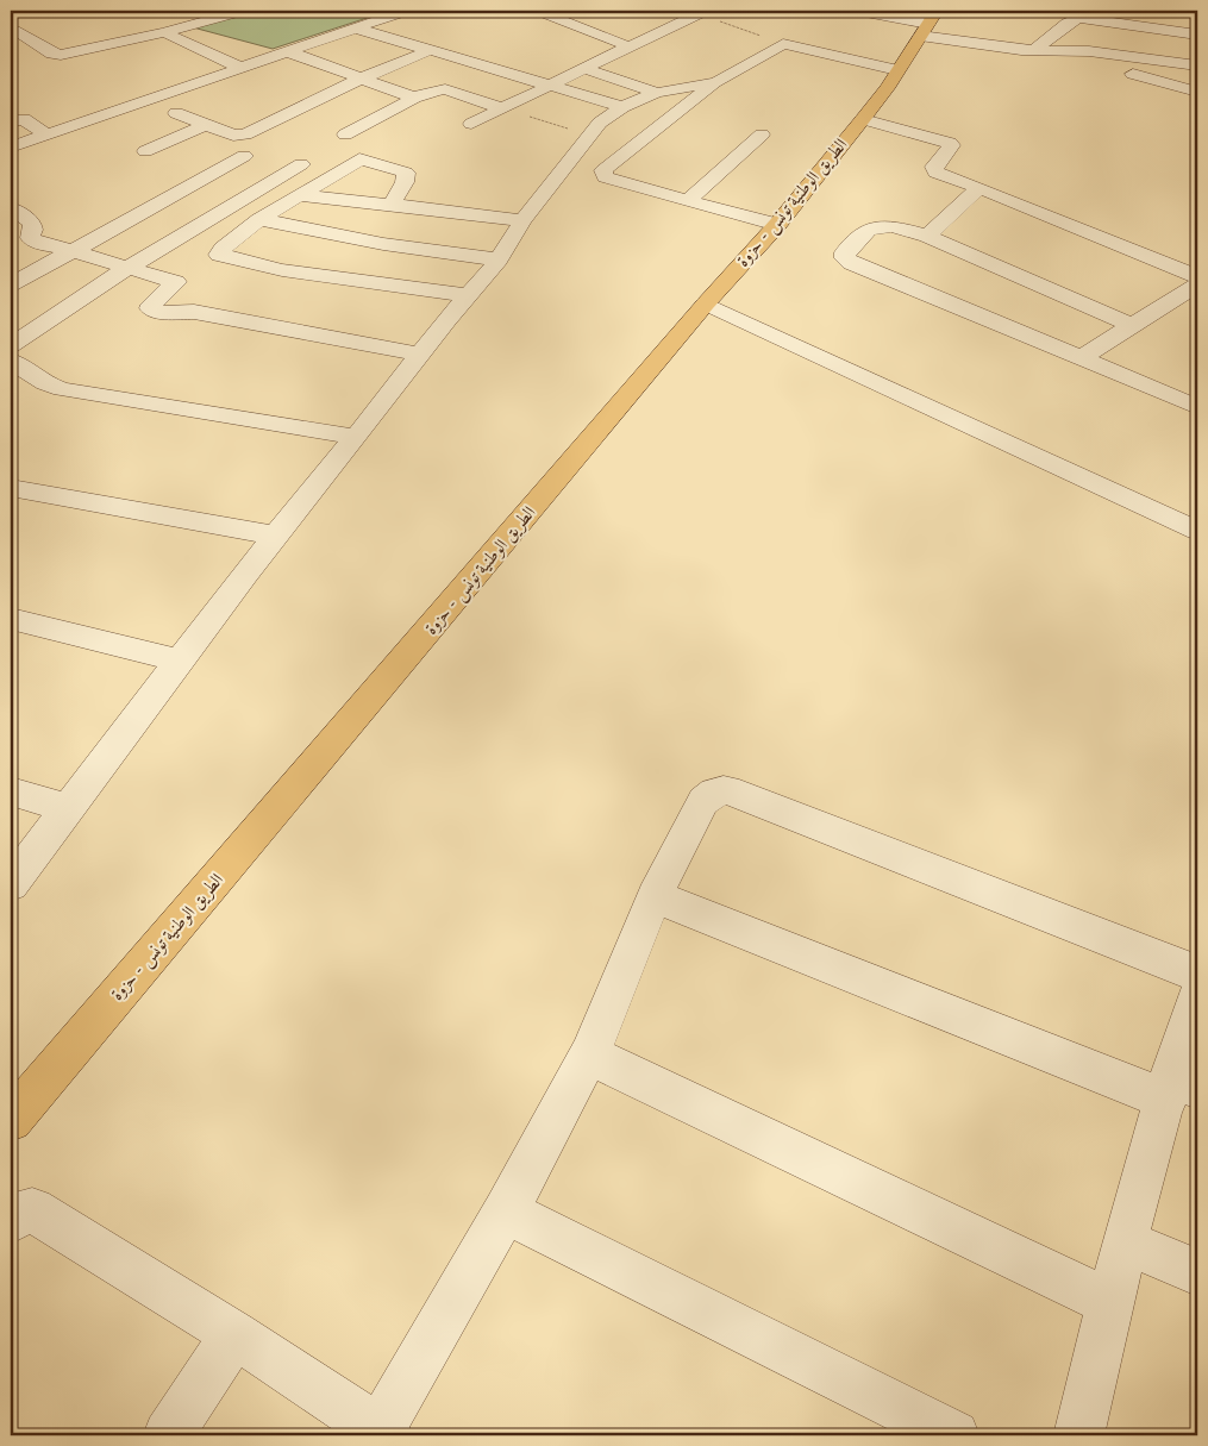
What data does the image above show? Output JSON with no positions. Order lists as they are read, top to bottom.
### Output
{
  "streets": {
    "main road": ["الطريق الوطنية تونس - حزوة"]
  }
}
